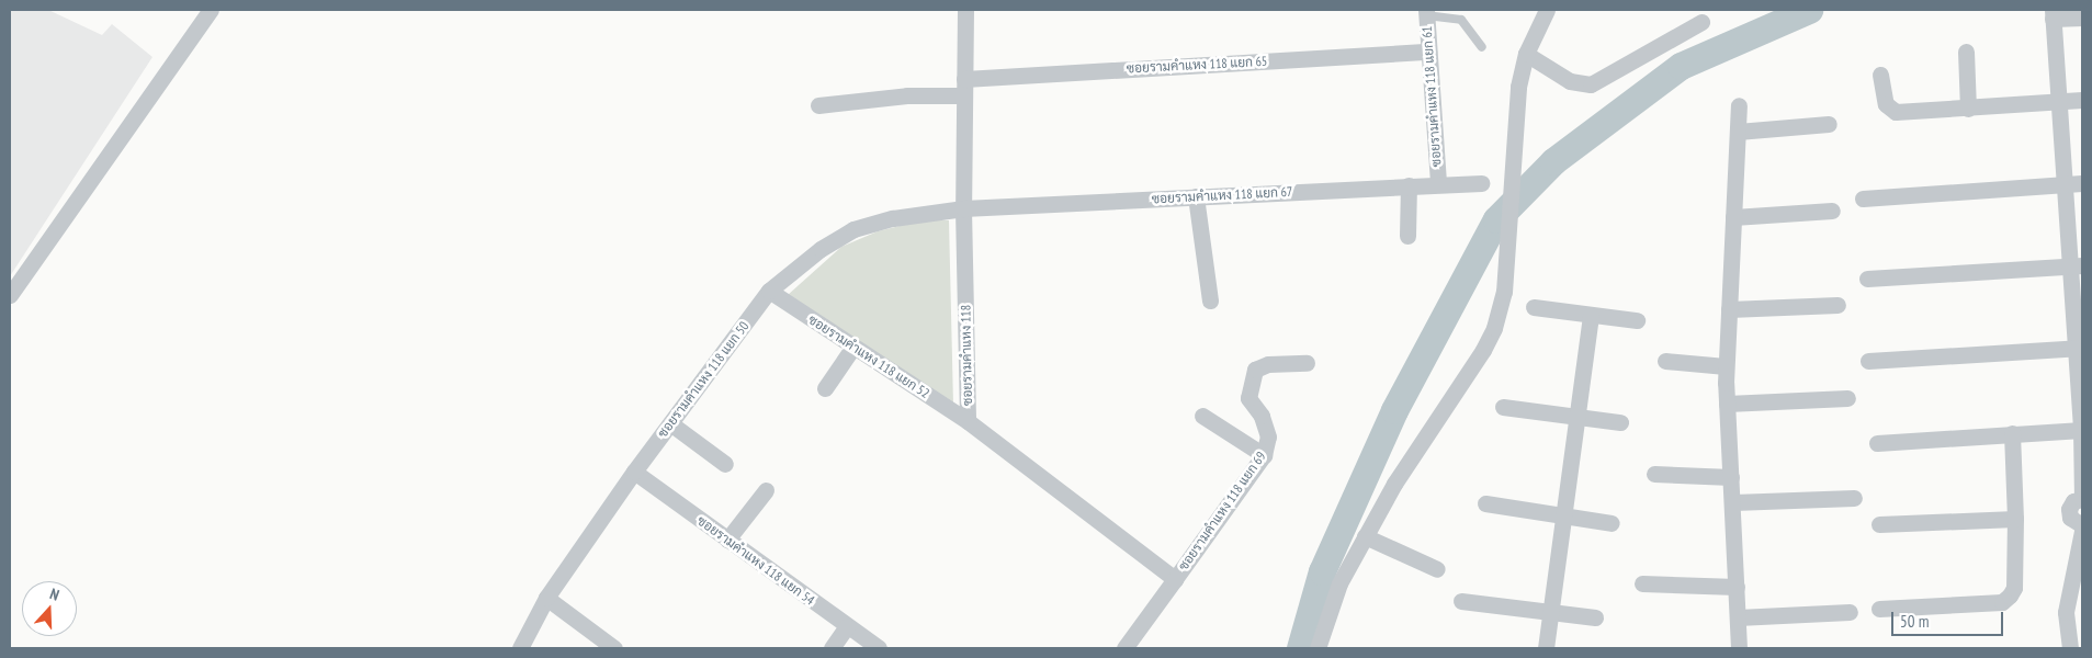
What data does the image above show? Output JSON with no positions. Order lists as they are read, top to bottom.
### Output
{
  "streets": {
    "street": [
      "ซอยรามคำแหง 118 แยก 65",
      "ซอยรามคำแหง 118 แยก 61",
      "ซอยรามคำแหง 118 แยก 67",
      "ซอยรามคำแหง 118",
      "ซอยรามคำแหง 118 แยก 52",
      "ซอยรามคำแหง 118 แยก 50",
      "ซอยรามคำแหง 118 แยก 69",
      "ซอยรามคำแหง 118 แยก 54"
    ]
  },
  "crossings": [
    ["ซอยรามคำแหง 118 แยก 65", "ซอยรามคำแหง 118 แยก 61"],
    ["ซอยรามคำแหง 118 แยก 65", "ซอยรามคำแหง 118"],
    ["ซอยรามคำแหง 118 แยก 61", "ซอยรามคำแหง 118 แยก 67"],
    ["ซอยรามคำแหง 118 แยก 67", "ซอยรามคำแหง 118"],
    ["ซอยรามคำแหง 118 แยก 67", "ซอยรามคำแหง 118 แยก 50"],
    ["ซอยรามคำแหง 118", "ซอยรามคำแหง 118 แยก 52"],
    ["ซอยรามคำแหง 118", "ซอยรามคำแหง 118 แยก 50"],
    ["ซอยรามคำแหง 118", "ซอยรามคำแหง 118 แยก 69"],
    ["ซอยรามคำแหง 118 แยก 52", "ซอยรามคำแหง 118 แยก 50"],
    ["ซอยรามคำแหง 118 แยก 50", "ซอยรามคำแหง 118 แยก 54"]
  ],
  "scale_bar": "50 m",
  "north": "top"
}
